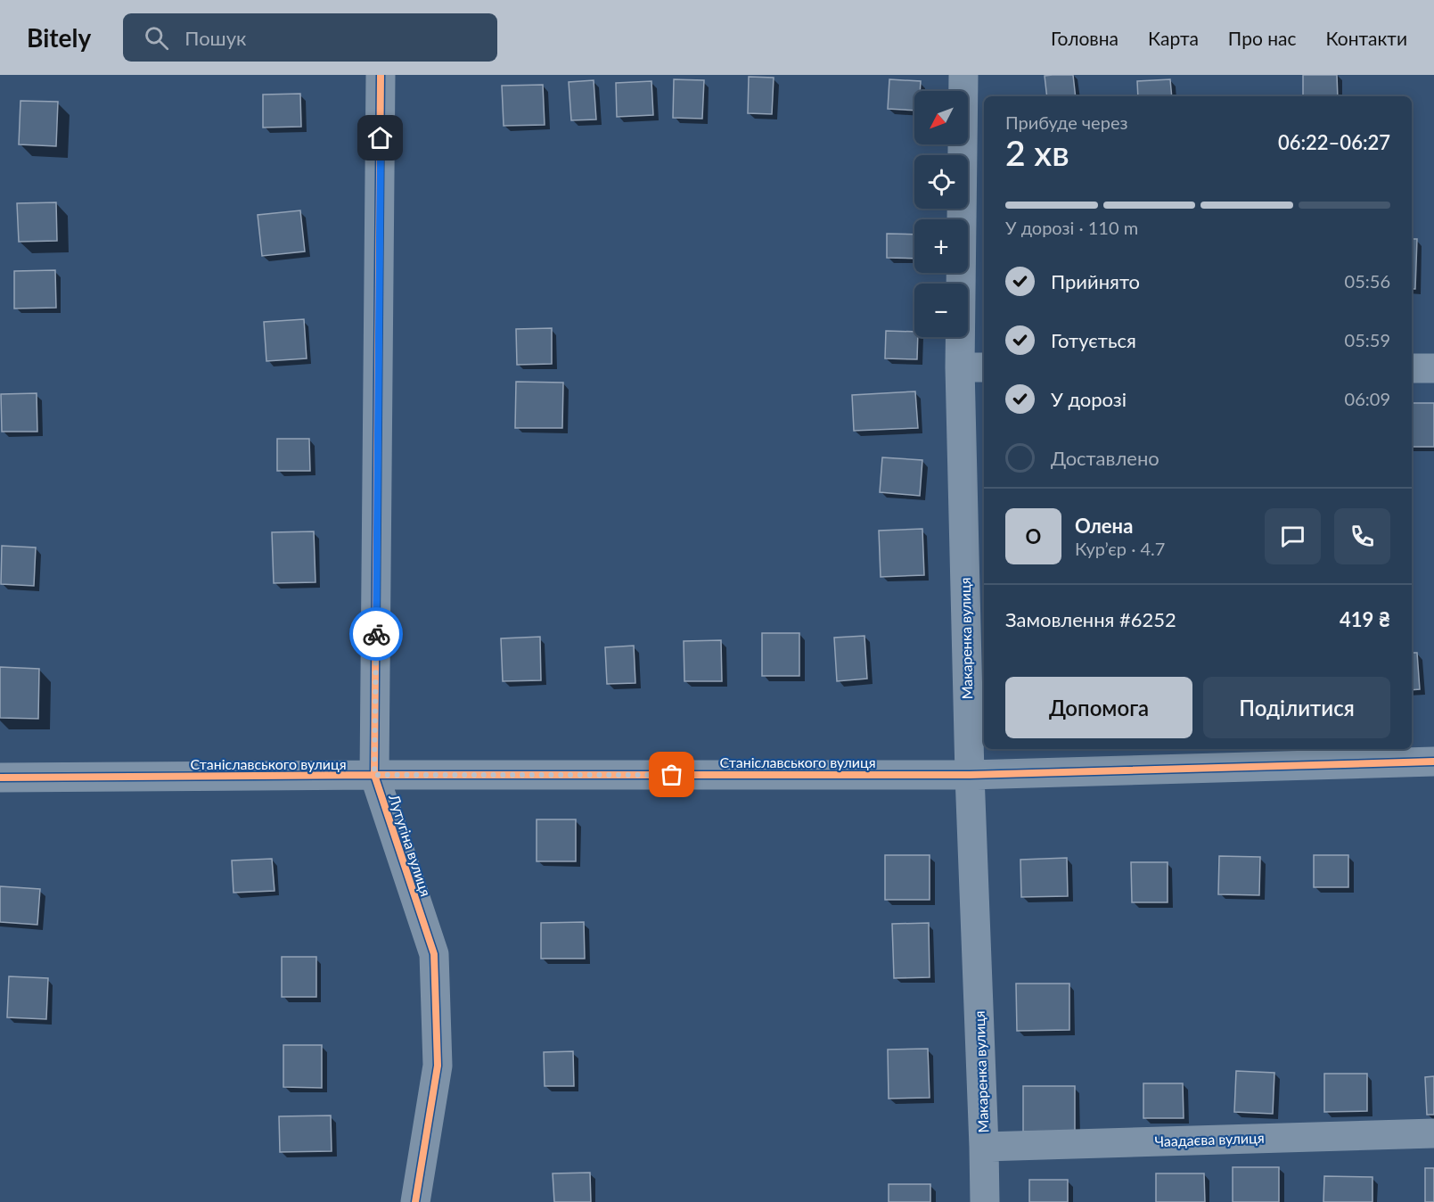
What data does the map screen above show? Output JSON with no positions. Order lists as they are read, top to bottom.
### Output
{
  "streets": {
    "street": [
      "Макаренка вулиця",
      "Станіславського вулиця",
      "Лутугіна вулиця",
      "Чаадаєва вулиця"
    ]
  },
  "crossings": [
    ["Макаренка вулиця", "Станіславського вулиця"],
    ["Макаренка вулиця", "Чаадаєва вулиця"],
    ["Станіславського вулиця", "Лутугіна вулиця"]
  ],
  "north": "bottom left",
  "page": {
    "header": "Bitely",
    "search": "Пошук",
    "nav": [
      "Головна",
      "Карта",
      "Про нас",
      "Контакти"
    ],
    "map_buttons": ["+", "−"],
    "heading": ["2 хв", "Прибуде через", "06:22–06:27"],
    "panel": [
      "Олена",
      "Кур’єр · 4.7",
      "Замовлення #6252",
      "419 ₴"
    ],
    "bar": "У дорозі · 110 m",
    "list": [
      ["Прийнято", "05:56"],
      ["Готується", "05:59"],
      ["У дорозі", "06:09"],
      "Доставлено"
    ],
    "round": "О",
    "buttons": ["Допомога", "Поділитися"]
  }
}
